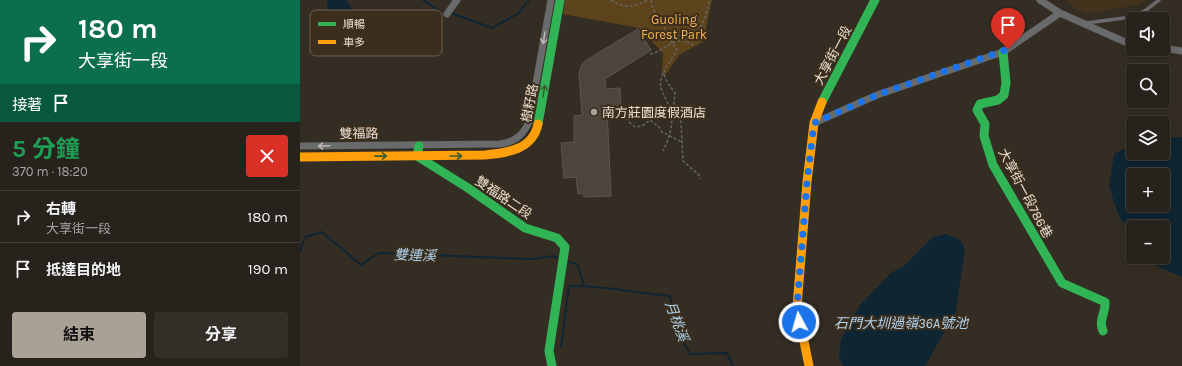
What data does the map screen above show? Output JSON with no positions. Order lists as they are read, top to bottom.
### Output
{
  "streets": {
    "street": [
      "大享街一段",
      "樹籽路",
      "雙福路",
      "大享街一段786巷",
      "雙福路二段"
    ]
  },
  "crossings": [
    ["樹籽路", "雙福路"],
    ["樹籽路", "雙福路二段"]
  ],
  "one_way": ["雙福路"],
  "water": ["雙連溪", "月桃溪", "石門大圳過嶺36A號池"],
  "parks": ["Guoling Forest Park"],
  "places": ["南方莊園度假酒店"],
  "legend": ["順暢", "車多"],
  "page": {
    "turn": ["180 m", "大享街一段"],
    "map_buttons": ["+", "−"],
    "then": "接著",
    "heading": ["5 分鐘", "370 m · 18:20"],
    "list": [
      {
        "name": "右轉",
        "note": "大享街一段",
        "value": "180 m"
      },
      {
        "name": "抵達目的地",
        "value": "190 m"
      }
    ],
    "buttons": ["結束", "分享"]
  }
}
